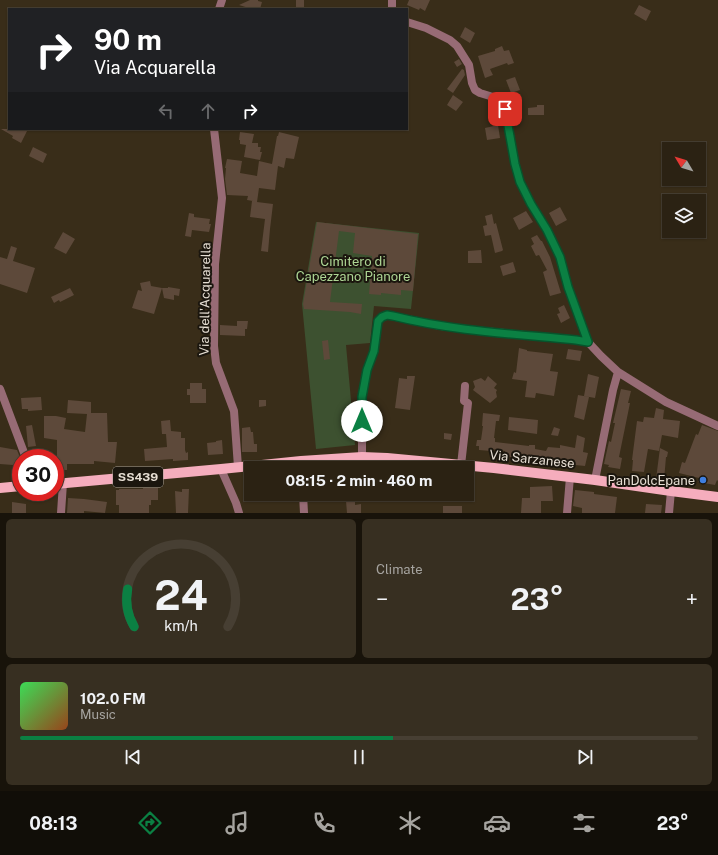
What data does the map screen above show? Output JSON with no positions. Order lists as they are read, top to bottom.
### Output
{
  "streets": {
    "main road": ["Via Sarzanese", "SS439"],
    "street": ["Via dell'Acquarella"]
  },
  "crossings": [
    ["Via dell'Acquarella", "Via Sarzanese"]
  ],
  "parks": ["Cimitero di Capezzano Pianore"],
  "places": ["PanDolcEpane"],
  "north": "top left",
  "page": {
    "turn": ["90 m", "Via Acquarella"],
    "limit": "30",
    "trip": "08:15 · 2 min · 460 m",
    "tile": "Climate",
    "heat": ["−", "23°", "+"],
    "song": ["102.0 FM", "Music"],
    "tabs": ["08:13", "23°"],
    "gauge": ["24", "km/h"]
  }
}
